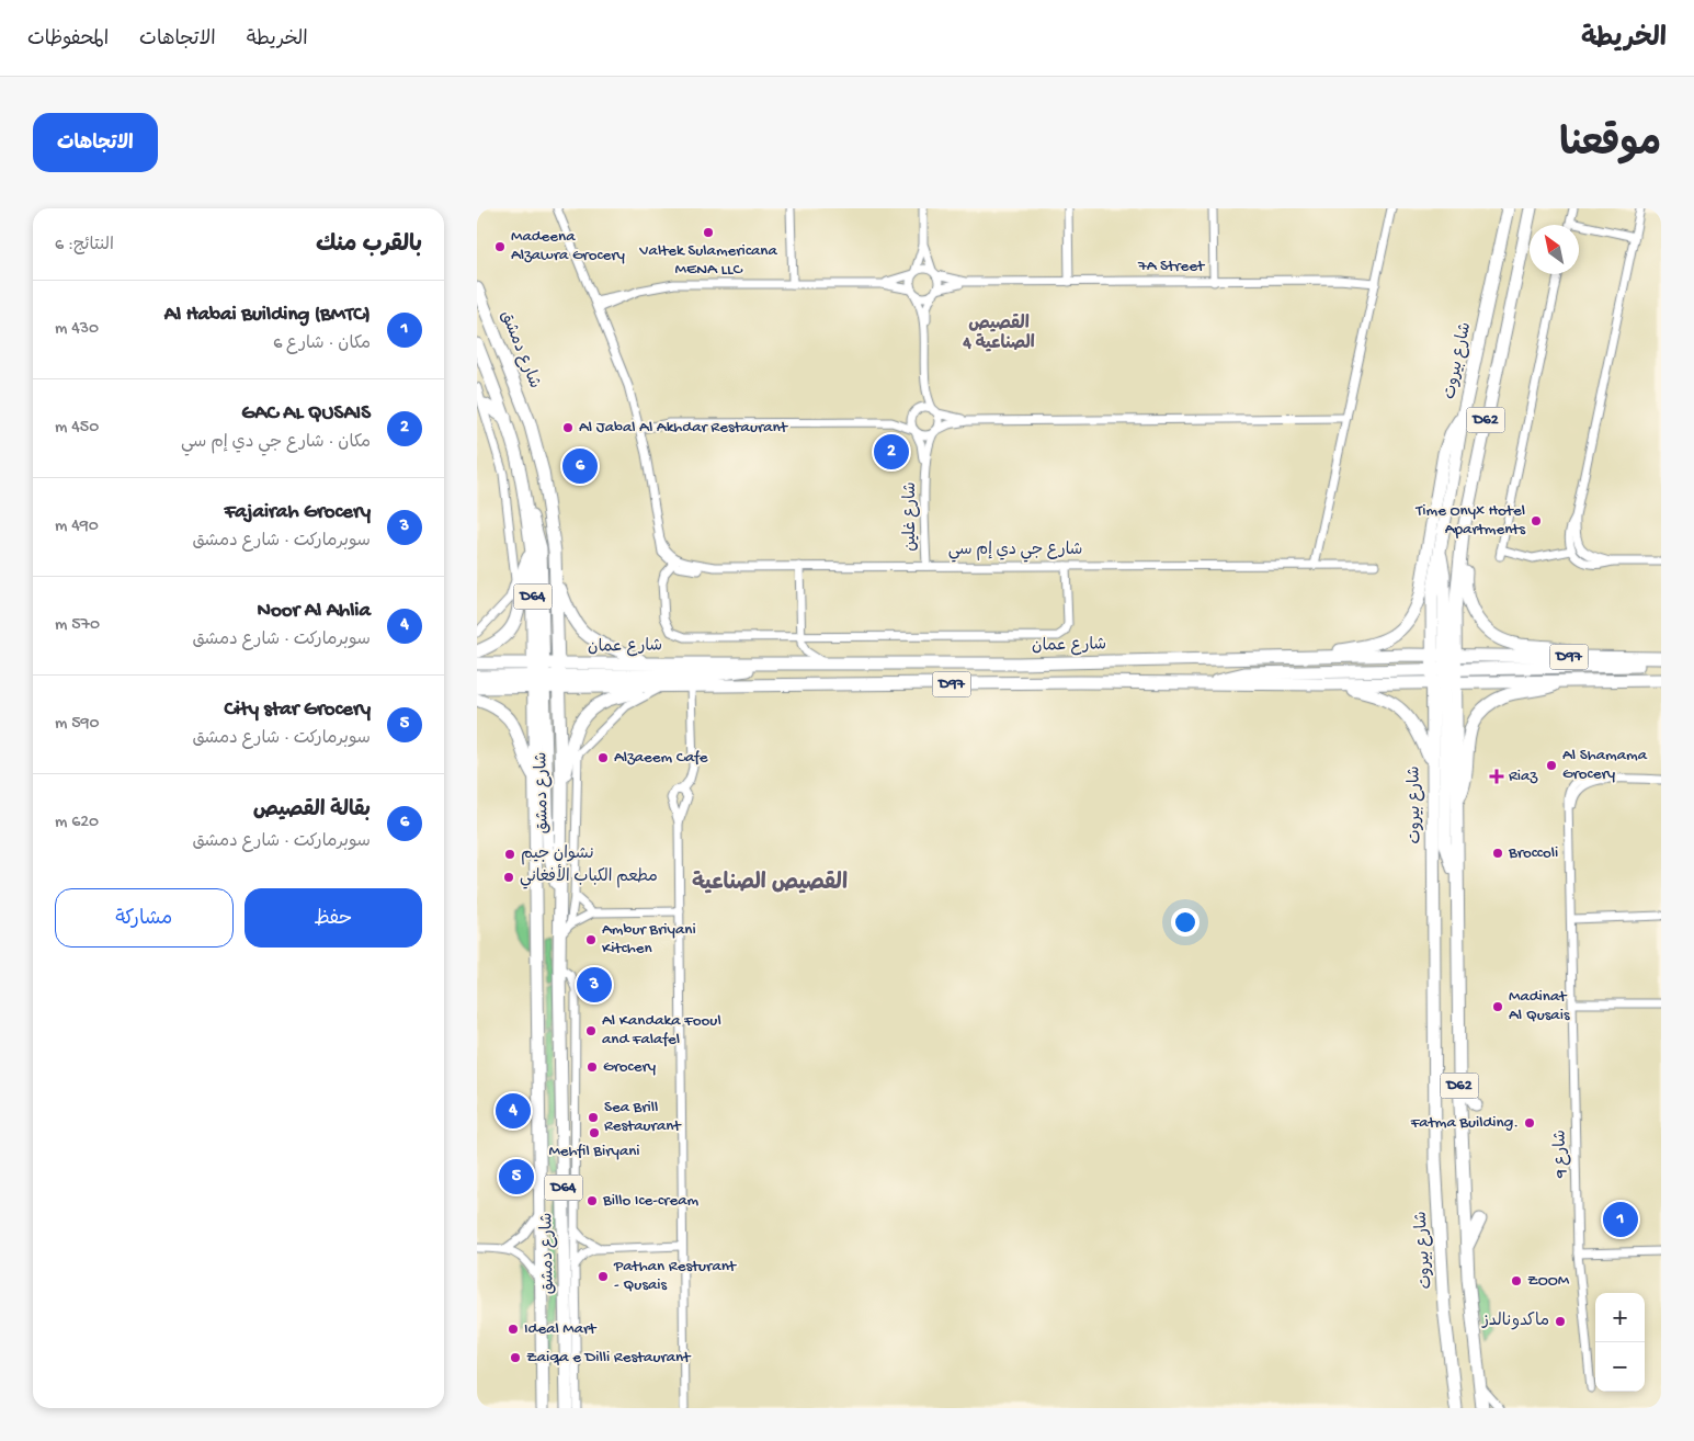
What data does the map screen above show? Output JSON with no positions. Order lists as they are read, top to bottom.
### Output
{
  "streets": {
    "main road": [
      "شارع دمشق",
      "شارع بيروت",
      "D62",
      "D64",
      "شارع عمان",
      "D97"
    ],
    "street": [
      "7A Street",
      "شارع غلين",
      "شارع جي دي إم سي",
      "شارع 9"
    ]
  },
  "crossings": [
    ["شارع دمشق", "شارع عمان"],
    ["شارع بيروت", "D62"],
    ["شارع بيروت", "شارع عمان"],
    ["D62", "شارع عمان"],
    ["شارع غلين", "شارع جي دي إم سي"]
  ],
  "districts": ["القصيص الصناعية 4", "القصيص الصناعية"],
  "places": {
    "other": [
      "Valtek Sulamericana MENA LLC",
      "Madeena Alzawra Grocery",
      "Al Jabal Al Akhdar Restaurant",
      "Time Onyx Hotel Apartments",
      "Alzaeem Cafe",
      "Al Shamama Grocery",
      "Broccoli",
      "نشوان جيم",
      "مطعم الكباب الأفغاني",
      "Ambur Briyani Kitchen",
      "Madinat Al Qusais",
      "Al Kandaka Fooul and Falafel",
      "Grocery",
      "Sea Brill Restaurant",
      "Fatma Building.",
      "Mehfil Biryani",
      "Billo Ice-cream",
      "Pathan Resturant - Qusais",
      "ZOOM",
      "ماكدونالدز",
      "Ideal Mart",
      "Zaiqa e Dilli Restaurant"
    ],
    "health": ["Riaz"]
  },
  "north": "top left",
  "page": {
    "header": "الخريطة",
    "nav": ["الخريطة", "الاتجاهات", "المحفوظات"],
    "title": "موقعنا",
    "buttons": [
      "الاتجاهات",
      ["حفظ", "مشاركة"]
    ],
    "heading": ["بالقرب منك", "النتائج: 6"],
    "list": [
      {
        "mark": "1",
        "name": "Al Habai Building (BMTC)",
        "note": "مكان · شارع 6",
        "value": "430 m"
      },
      {
        "mark": "2",
        "name": "GAC AL QUSAIS",
        "note": "مكان · شارع جي دي إم سي",
        "value": "450 m"
      },
      {
        "mark": "3",
        "name": "Fajairah Grocery",
        "note": "سوبرماركت · شارع دمشق",
        "value": "490 m"
      },
      {
        "mark": "4",
        "name": "Noor Al Ahlia",
        "note": "سوبرماركت · شارع دمشق",
        "value": "570 m"
      },
      {
        "mark": "5",
        "name": "City star Grocery",
        "note": "سوبرماركت · شارع دمشق",
        "value": "590 m"
      },
      {
        "mark": "6",
        "name": "بقالة القصيص",
        "note": "سوبرماركت · شارع دمشق",
        "value": "620 m"
      }
    ],
    "pins": [
      "2",
      "6",
      "3",
      "4",
      "5",
      "1"
    ],
    "map_buttons": ["+", "−"]
  }
}
